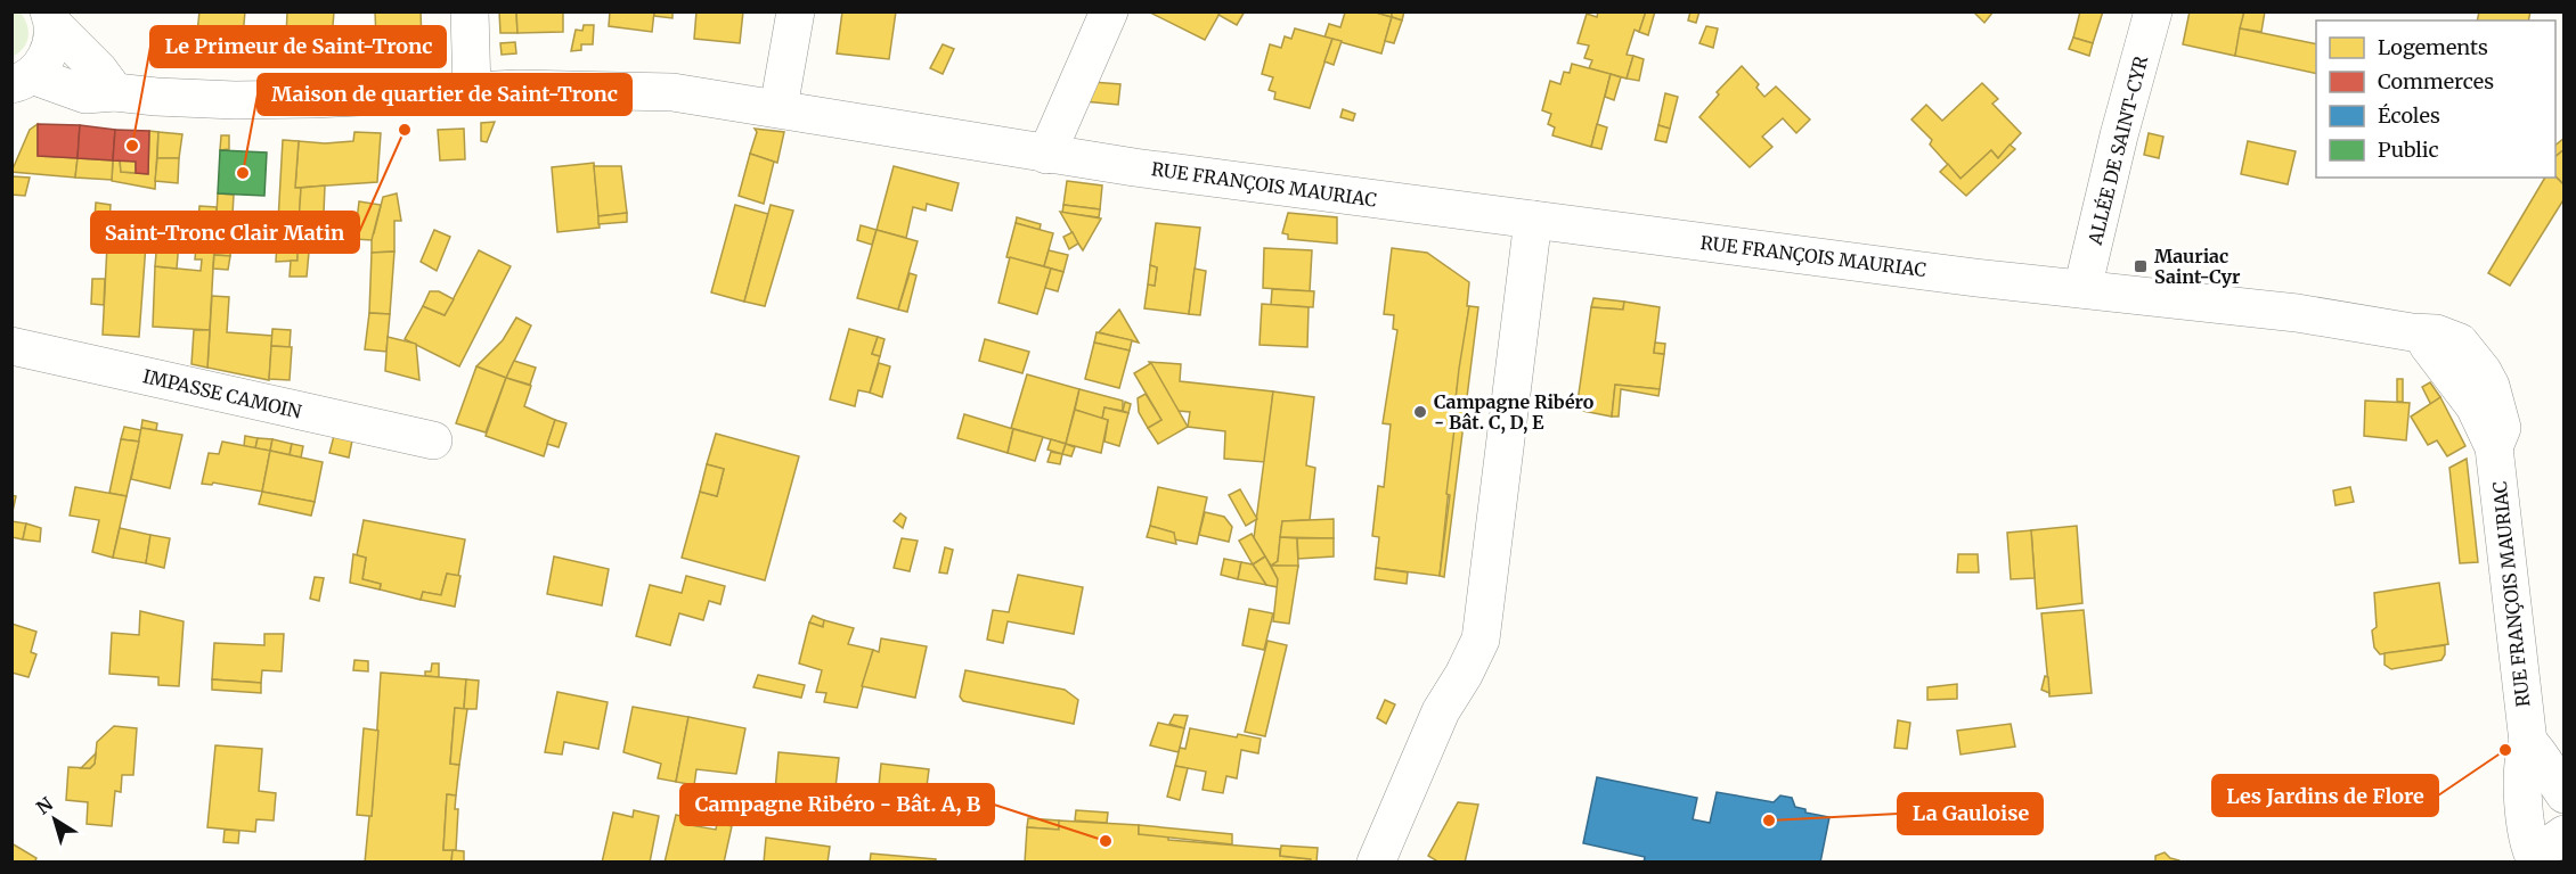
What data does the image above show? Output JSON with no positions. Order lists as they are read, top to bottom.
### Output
{
  "streets": {
    "street": ["ALLÉE DE SAINT-CYR", "RUE FRANÇOIS MAURIAC", "IMPASSE CAMOIN"]
  },
  "crossings": [
    ["ALLÉE DE SAINT-CYR", "RUE FRANÇOIS MAURIAC"]
  ],
  "places": {
    "other": [
      "Saint-Tronc Clair Matin",
      "Le Primeur de Saint-Tronc",
      "Maison de quartier de Saint-Tronc",
      "Campagne Ribéro - Bât. C, D, E",
      "Les Jardins de Flore",
      "La Gauloise",
      "Campagne Ribéro - Bât. A, B"
    ],
    "transit": ["Mauriac Saint-Cyr"]
  },
  "legend": [
    "Logements",
    "Commerces",
    "Écoles",
    "Public"
  ],
  "north": "top left"
}
